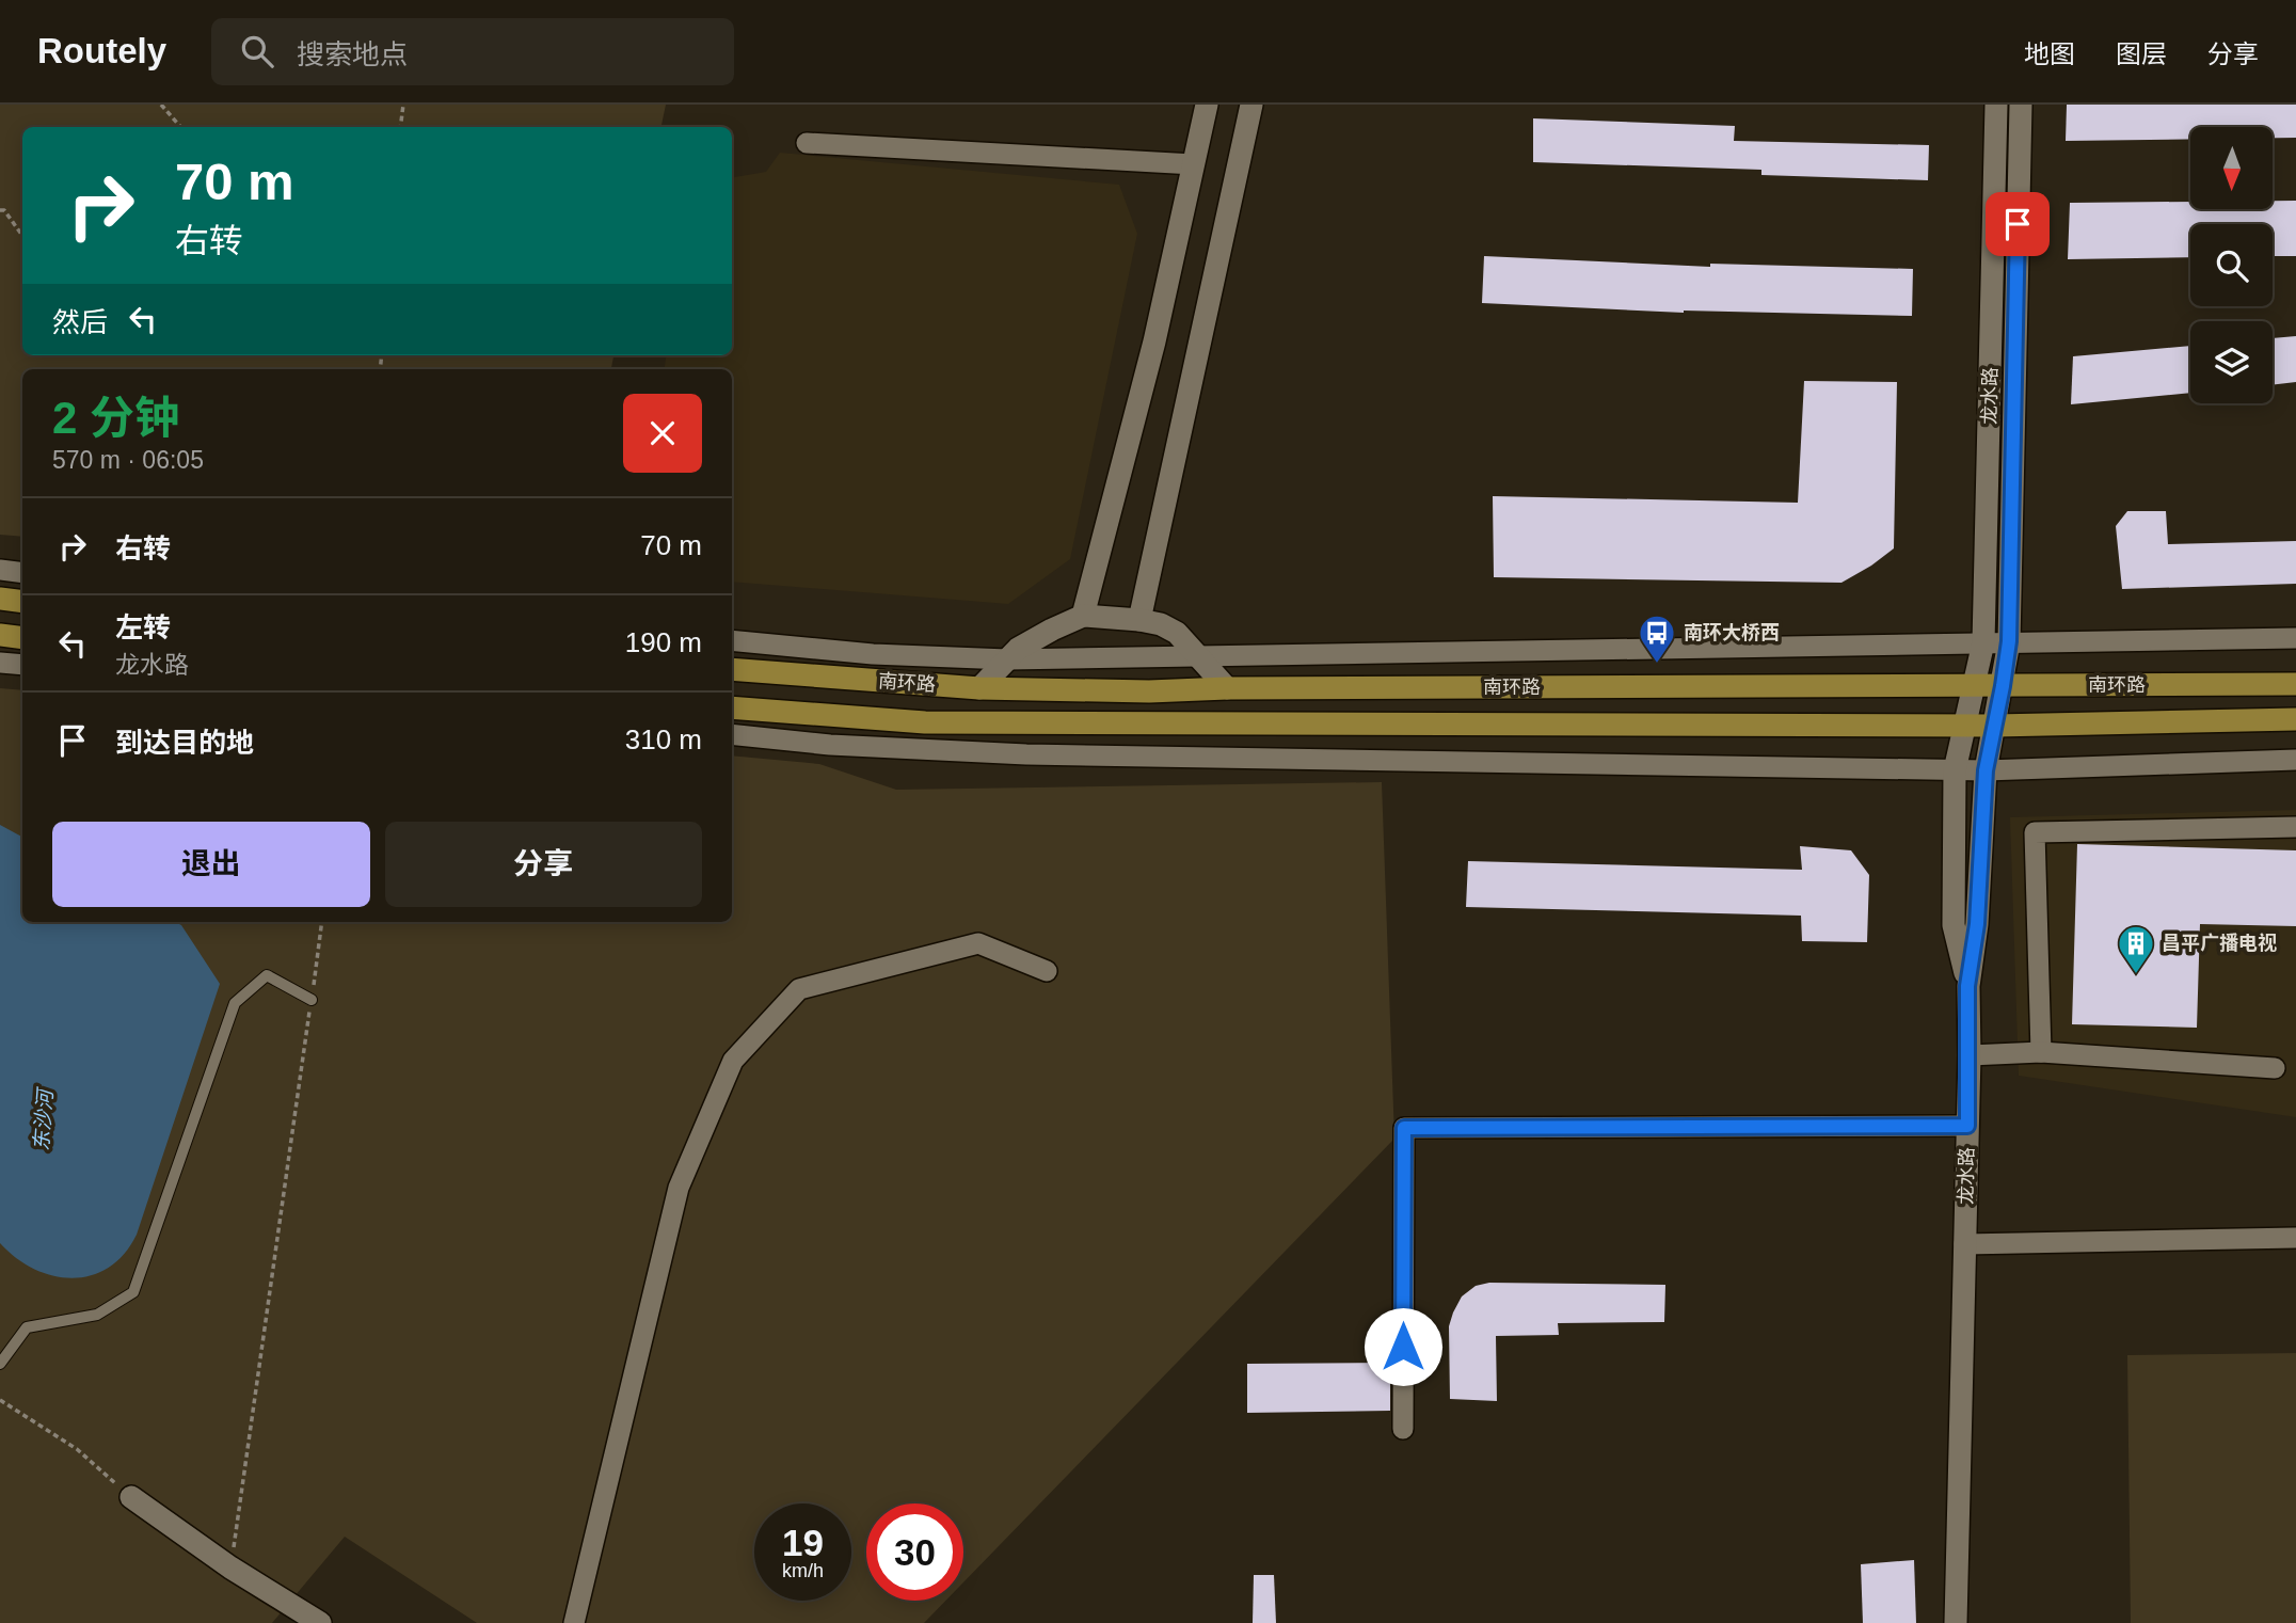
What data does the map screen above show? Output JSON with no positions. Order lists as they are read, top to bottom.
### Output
{
  "streets": {
    "main road": ["南环路"],
    "street": ["龙水路"]
  },
  "crossings": [
    ["龙水路", "南环路"]
  ],
  "water": ["东沙河"],
  "places": {
    "bus stop": ["南环大桥西"],
    "building": ["昌平广播电视"]
  },
  "north": "bottom",
  "page": {
    "header": "Routely",
    "search": "搜索地点",
    "nav": ["地图", "图层", "分享"],
    "turn": ["70 m", "右转"],
    "then": "然后",
    "heading": ["2 分钟", "570 m · 06:05"],
    "list": [
      {
        "name": "右转",
        "value": "70 m"
      },
      {
        "name": "左转",
        "note": "龙水路",
        "value": "190 m"
      },
      {
        "name": "到达目的地",
        "value": "310 m"
      }
    ],
    "buttons": ["退出", "分享"],
    "speed": "19 km/h",
    "limit": "30"
  }
}
